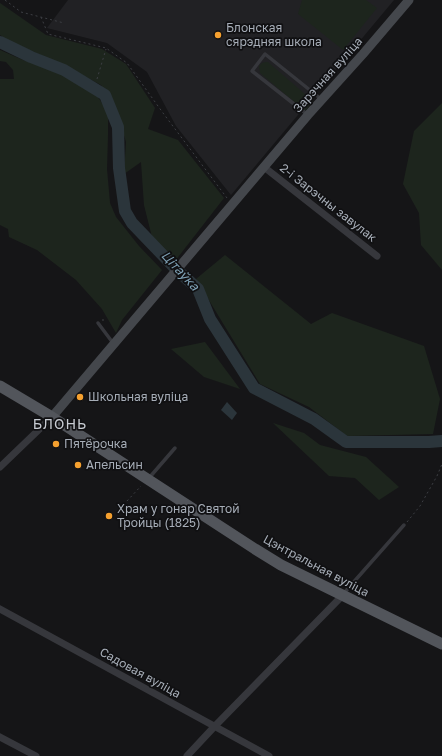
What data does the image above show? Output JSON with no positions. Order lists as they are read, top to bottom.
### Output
{
  "streets": {
    "main road": ["Зарэчная вуліца", "Цэнтральная вуліца"],
    "street": ["2-і Зарэчны завулак", "Садовая вуліца"]
  },
  "crossings": [
    ["Зарэчная вуліца", "2-і Зарэчны завулак"]
  ],
  "districts": ["БЛОНЬ"],
  "water": ["Цітаўка"],
  "places": [
    "Блонская сярэдняя школа",
    "Школьная вуліца",
    "Пятёрочка",
    "Апельсин",
    "Храм у гонар Святой Тройцы (1825)"
  ]
}
